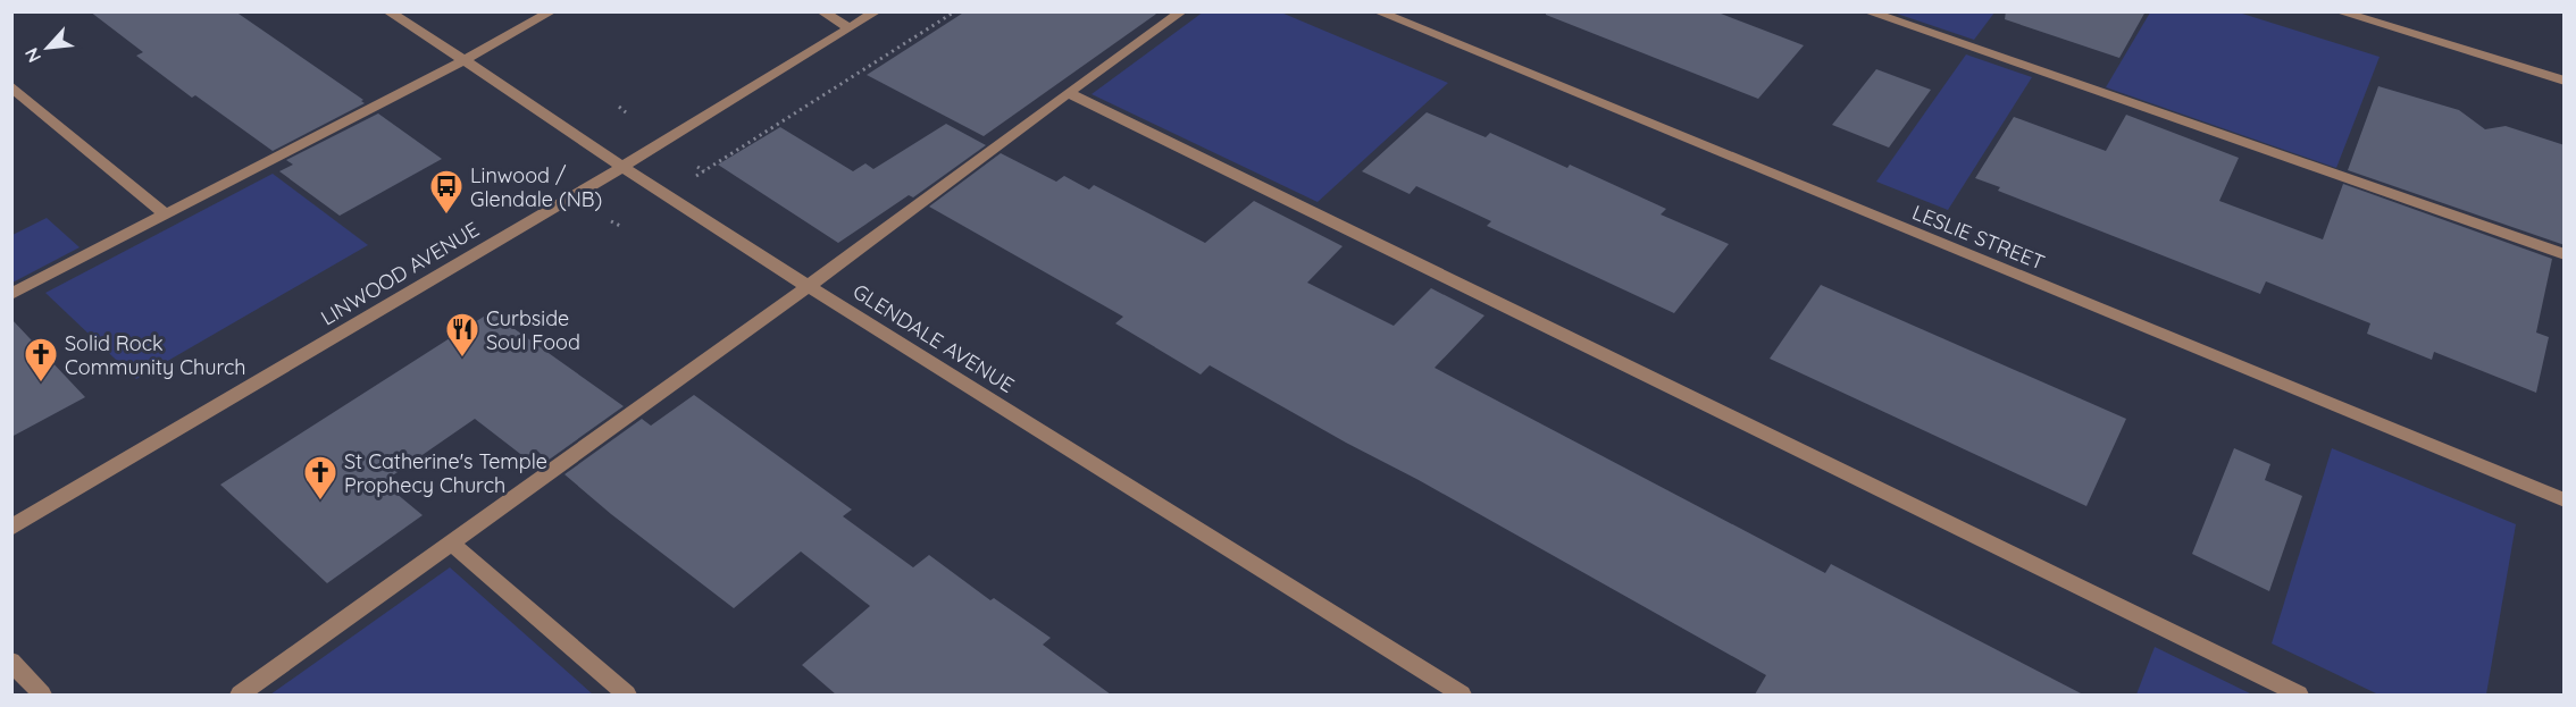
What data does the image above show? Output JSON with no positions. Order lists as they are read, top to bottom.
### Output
{
  "streets": {
    "street": ["LESLIE STREET", "LINWOOD AVENUE", "GLENDALE AVENUE"]
  },
  "crossings": [
    ["LINWOOD AVENUE", "GLENDALE AVENUE"]
  ],
  "places": {
    "bus stop": ["Linwood / Glendale (NB)"],
    "restaurant": ["Curbside Soul Food"],
    "church": ["Solid Rock Community Church", "St Catherine's Temple Prophecy Church"]
  },
  "north": "bottom left"
}
